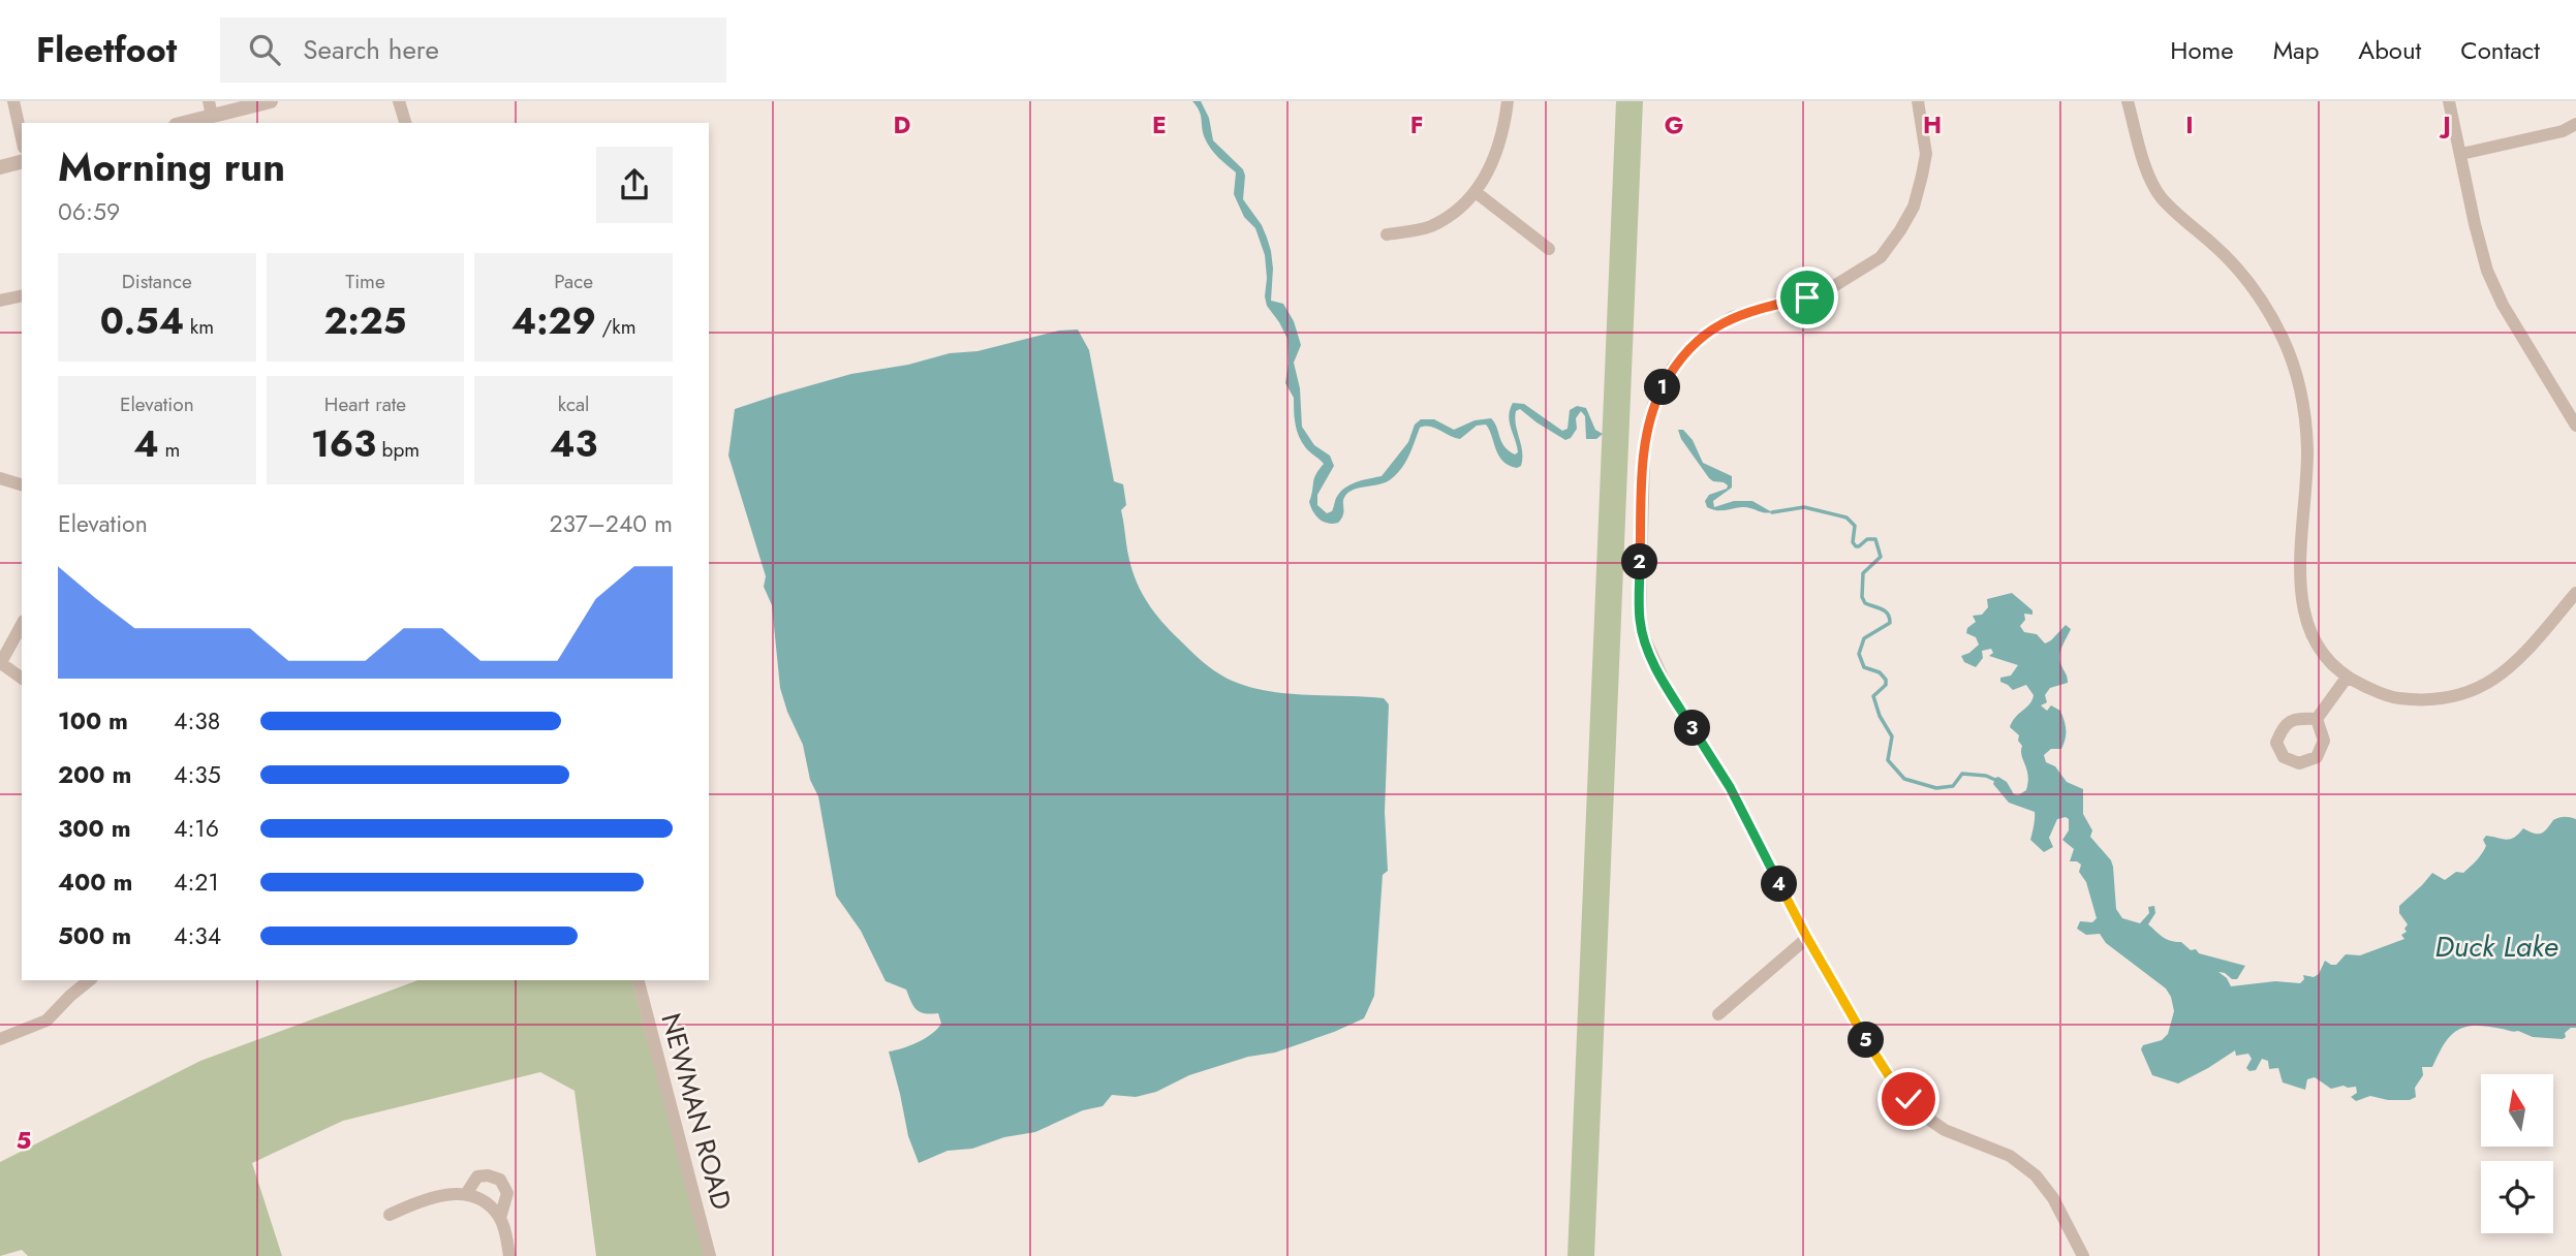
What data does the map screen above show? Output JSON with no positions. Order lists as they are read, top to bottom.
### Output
{
  "streets": {
    "street": ["NEWMAN ROAD"]
  },
  "water": ["Duck Lake"],
  "north": "top",
  "page": {
    "header": "Fleetfoot",
    "search": "Search here",
    "nav": [
      "Home",
      "Map",
      "About",
      "Contact"
    ],
    "heading": ["Morning run", "06:59"],
    "stats": [
      ["Distance", "0.54 km"],
      ["Time", "2:25"],
      ["Pace", "4:29 /km"],
      ["Elevation", "4 m"],
      ["Heart rate", "163 bpm"],
      ["kcal", "43"]
    ],
    "pins": [
      "1",
      "2",
      "3",
      "4",
      "5"
    ],
    "chart": ["Elevation", "237–240 m"],
    "list": [
      {
        "name": "100 m",
        "note": "4:38"
      },
      {
        "name": "200 m",
        "note": "4:35"
      },
      {
        "name": "300 m",
        "note": "4:16"
      },
      {
        "name": "400 m",
        "note": "4:21"
      },
      {
        "name": "500 m",
        "note": "4:34"
      }
    ]
  },
  "grid": {
    "columns": [
      "D",
      "E",
      "F",
      "G",
      "H",
      "I",
      "J"
    ],
    "rows": ["5"]
  }
}
